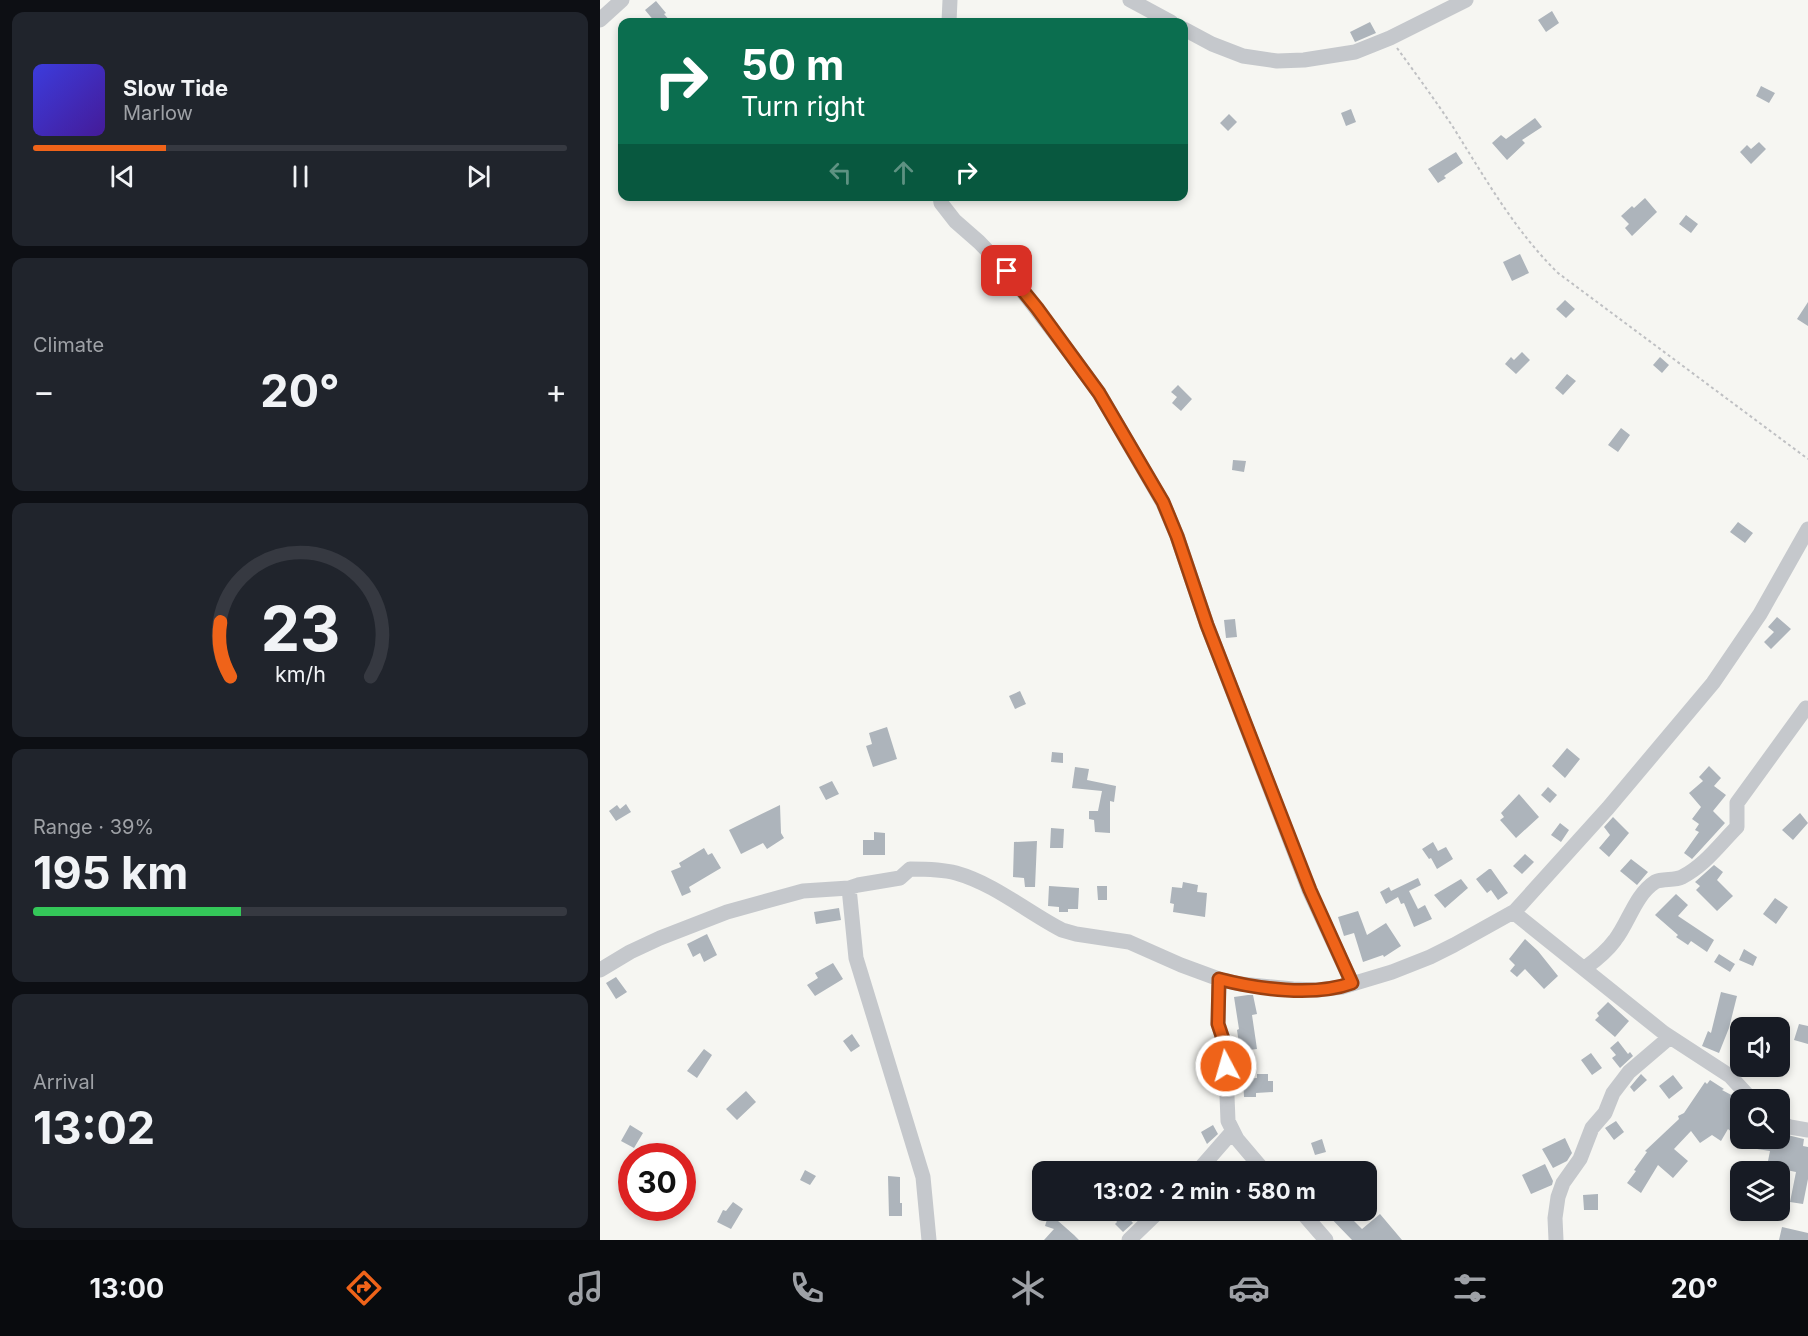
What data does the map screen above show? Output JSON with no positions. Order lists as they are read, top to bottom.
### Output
{
  "page": {
    "turn": ["50 m", "Turn right"],
    "song": ["Slow Tide", "Marlow"],
    "tile": [
      "Climate",
      ["Range · 39%", "195 km"],
      ["Arrival", "13:02"]
    ],
    "heat": ["−", "20°", "+"],
    "limit": "30",
    "trip": "13:02 · 2 min · 580 m",
    "tabs": ["13:00", "20°"],
    "gauge": ["23", "km/h"]
  }
}
